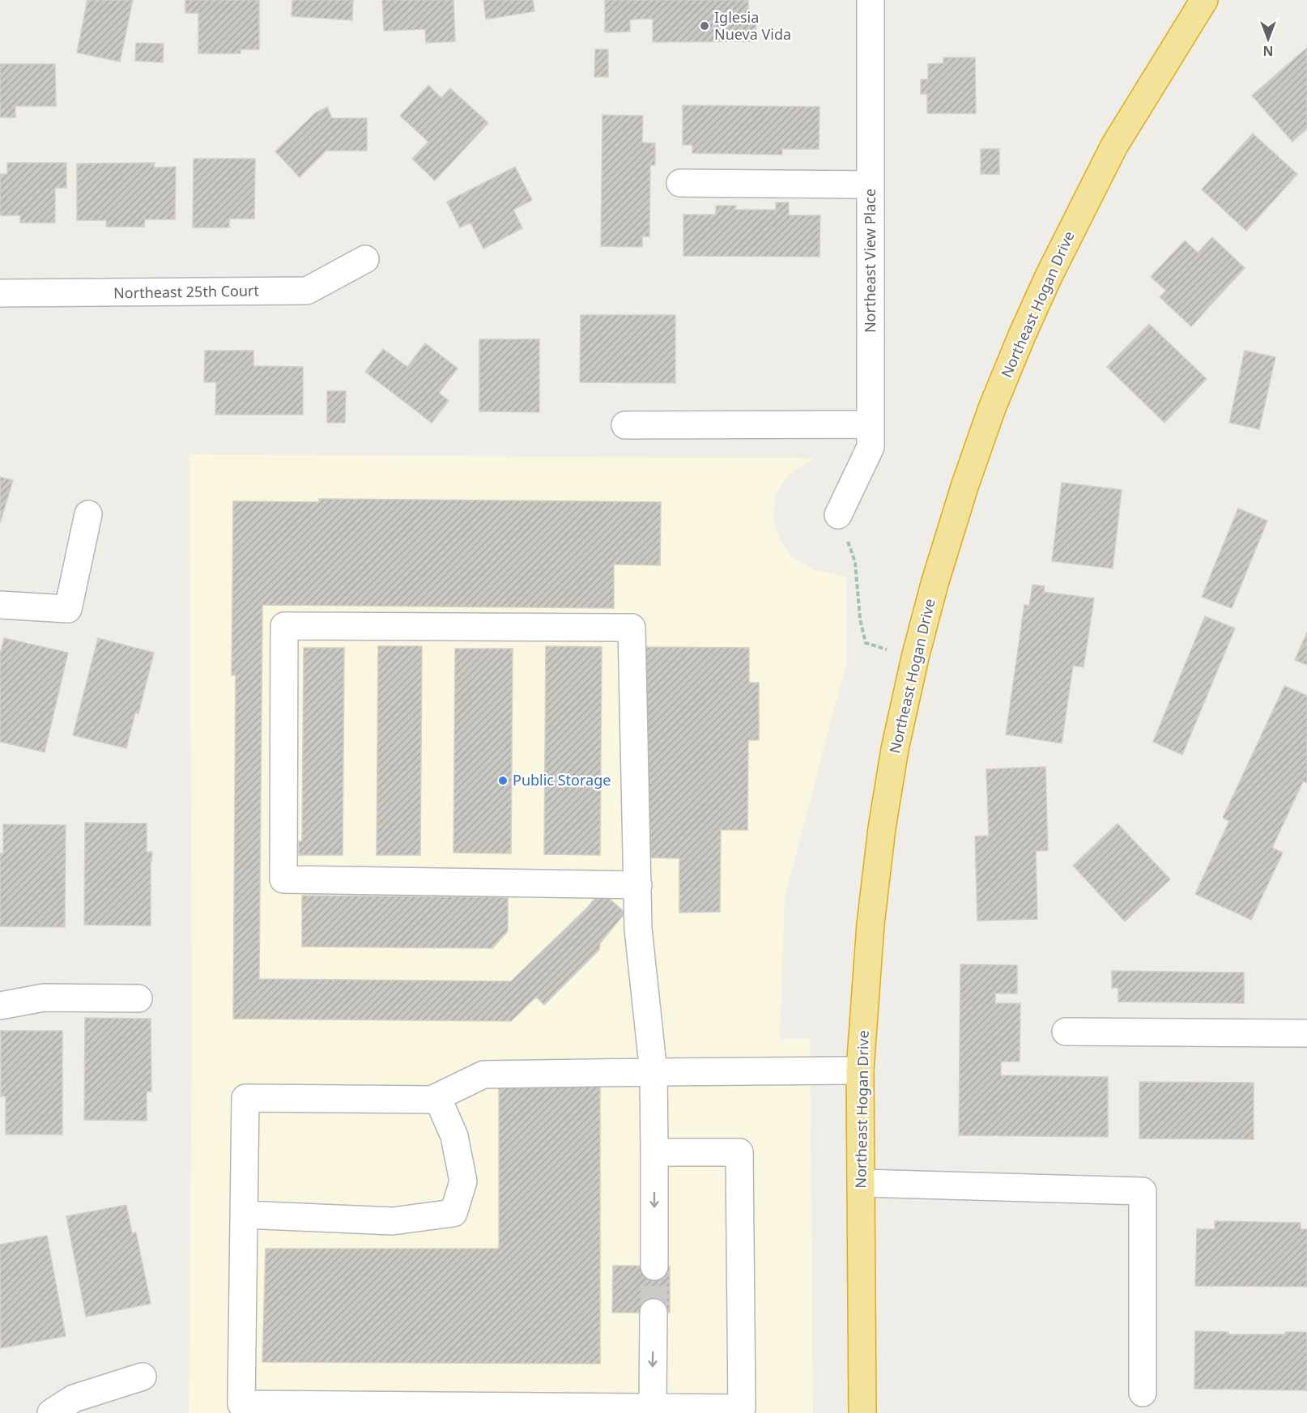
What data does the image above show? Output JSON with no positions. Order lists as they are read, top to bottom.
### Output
{
  "streets": {
    "highway": ["Northeast Hogan Drive"],
    "street": ["Northeast View Place", "Northeast 25th Court"]
  },
  "places": ["Iglesia Nueva Vida", "Public Storage"],
  "north": "bottom"
}
